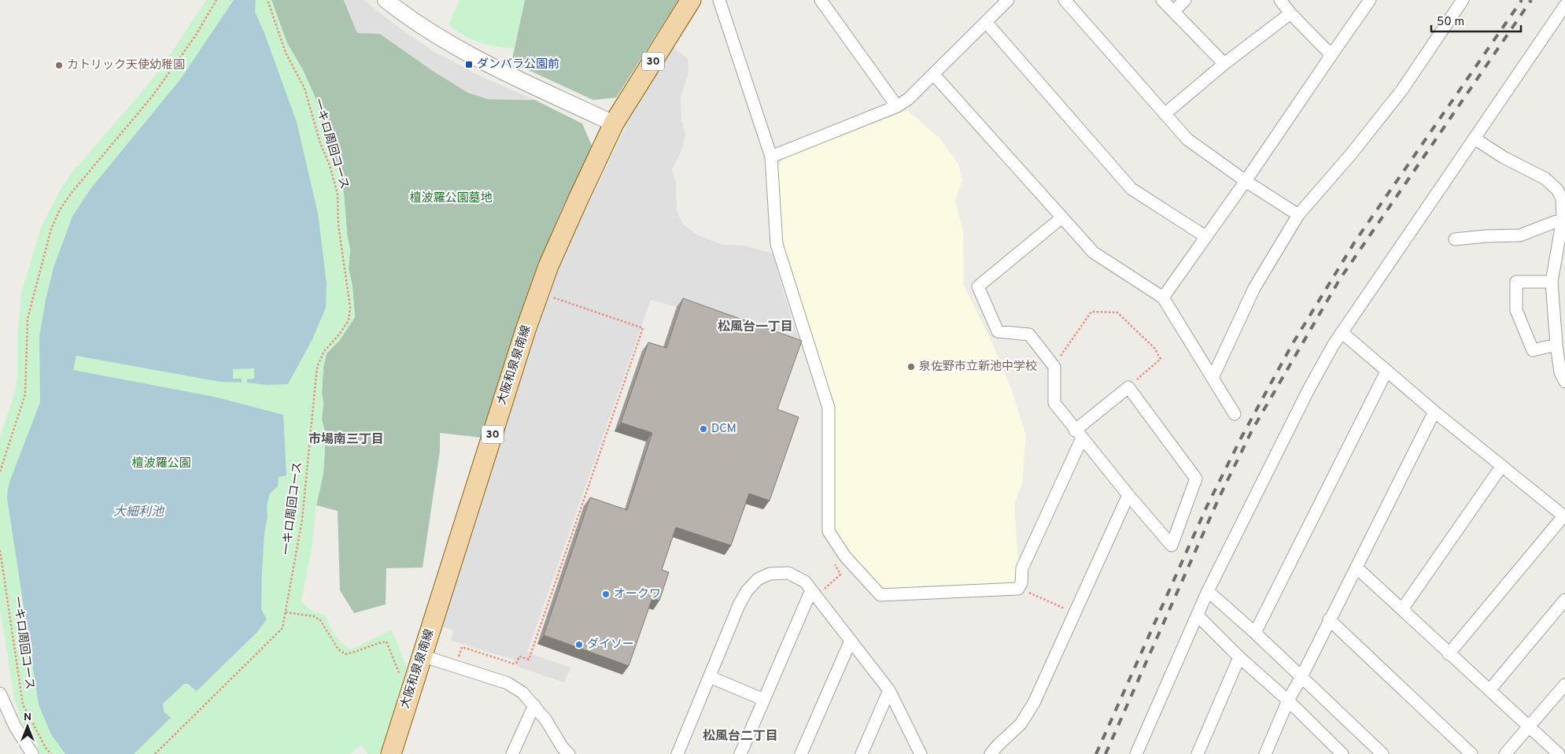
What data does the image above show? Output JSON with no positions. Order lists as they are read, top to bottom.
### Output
{
  "streets": {
    "main road": ["30", "大阪和泉泉南線"],
    "path": ["一キロ周回コース"]
  },
  "districts": ["松風台一丁目", "市場南三丁目", "松風台二丁目"],
  "water": ["大細利池"],
  "parks": ["檀波羅公園墓地", "檀波羅公園"],
  "places": {
    "transit": ["ダンバラ公園前"],
    "other": [
      "カトリック天使幼稚園",
      "泉佐野市立新池中学校",
      "DCM",
      "オークワ",
      "ダイソー"
    ]
  },
  "scale_bar": "50 m",
  "north": "top"
}
